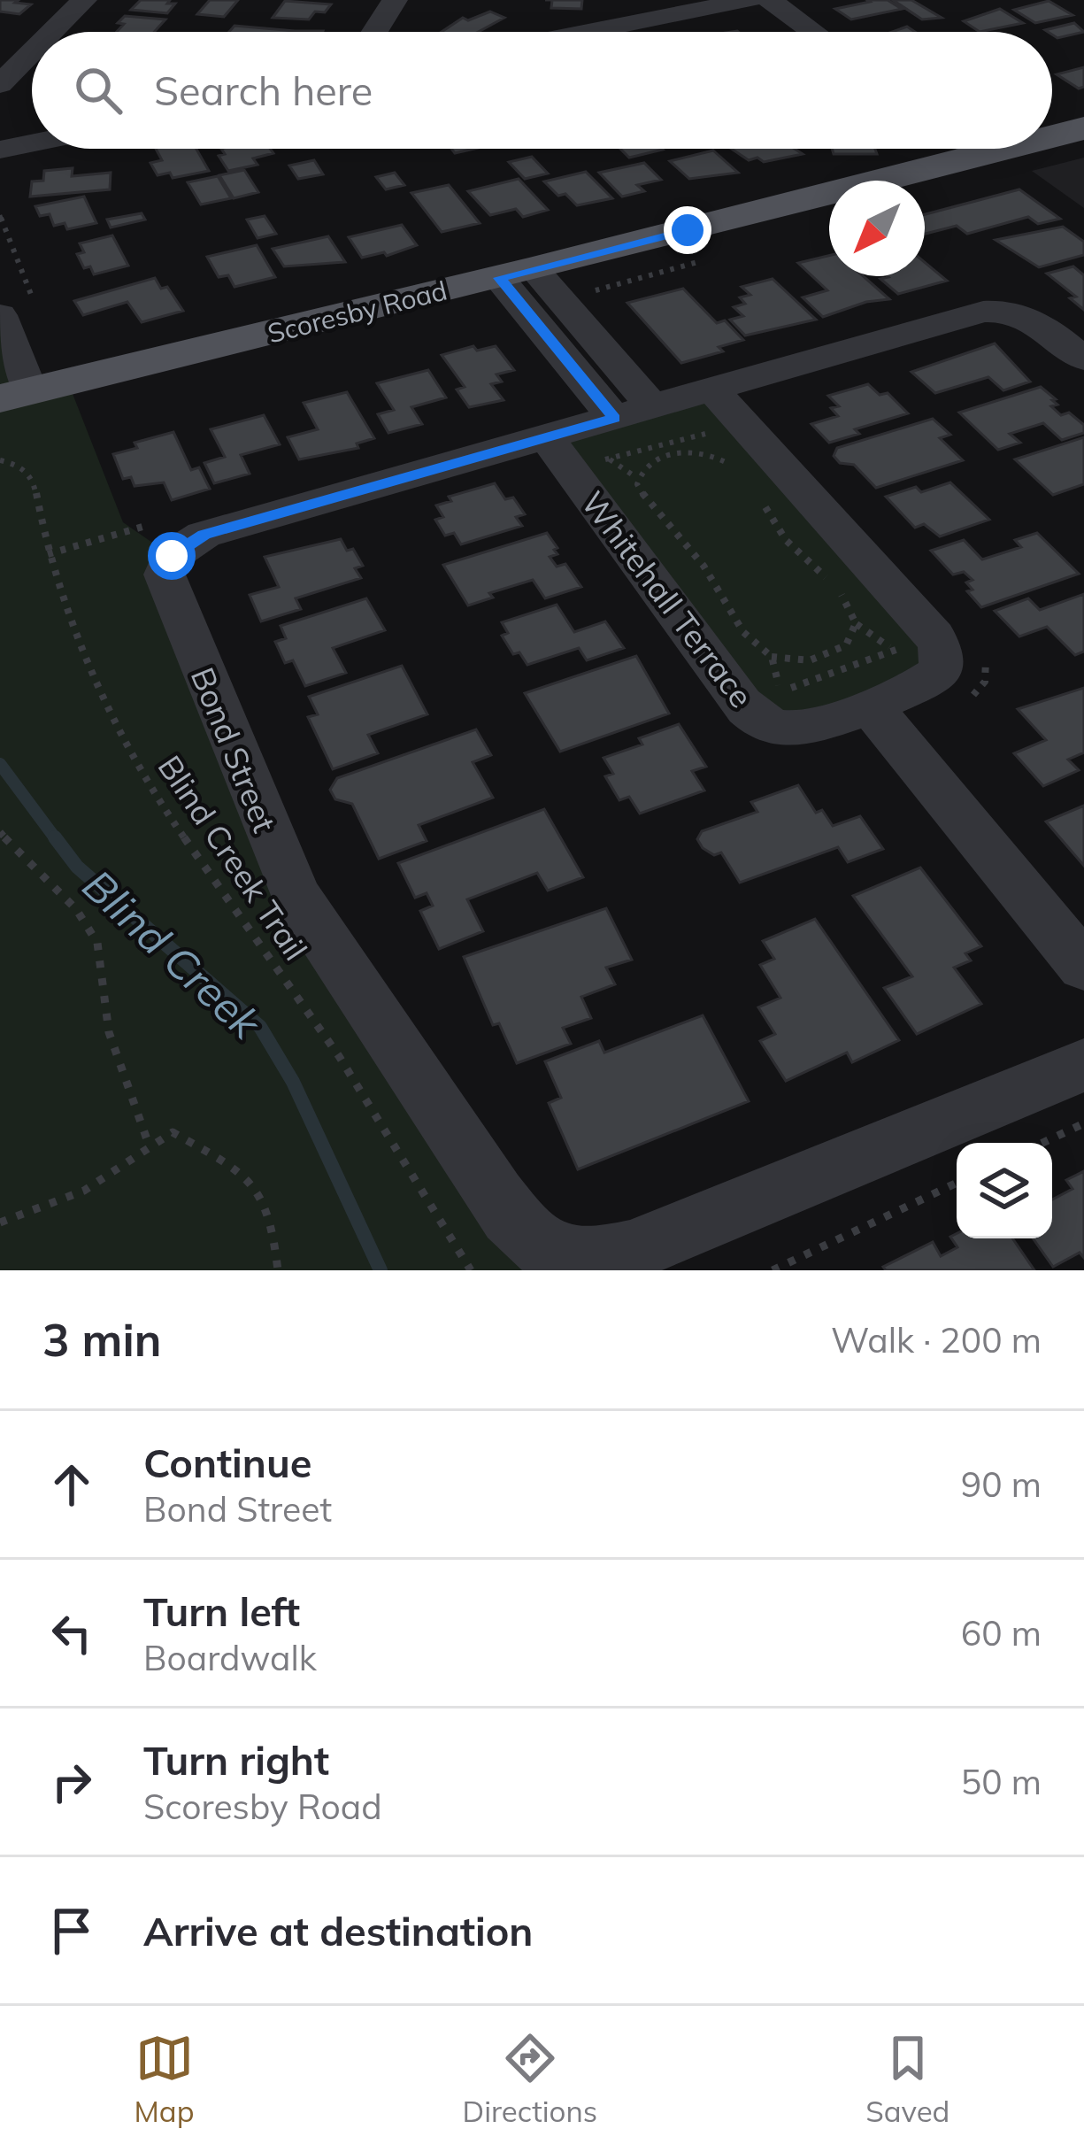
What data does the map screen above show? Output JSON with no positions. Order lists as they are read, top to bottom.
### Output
{
  "streets": {
    "main road": ["Scoresby Road"],
    "street": ["Whitehall Terrace", "Bond Street"],
    "path": ["Blind Creek Trail"]
  },
  "crossings": [
    ["Whitehall Terrace", "Bond Street"]
  ],
  "water": ["Blind Creek"],
  "north": "bottom left",
  "page": {
    "search": "Search here",
    "heading": ["3 min", "Walk · 200 m"],
    "list": [
      ["Continue", "Bond Street", "90 m"],
      ["Turn left", "Boardwalk", "60 m"],
      ["Turn right", "Scoresby Road", "50 m"],
      "Arrive at destination"
    ],
    "nav": ["Map", "Directions", "Saved"]
  }
}
